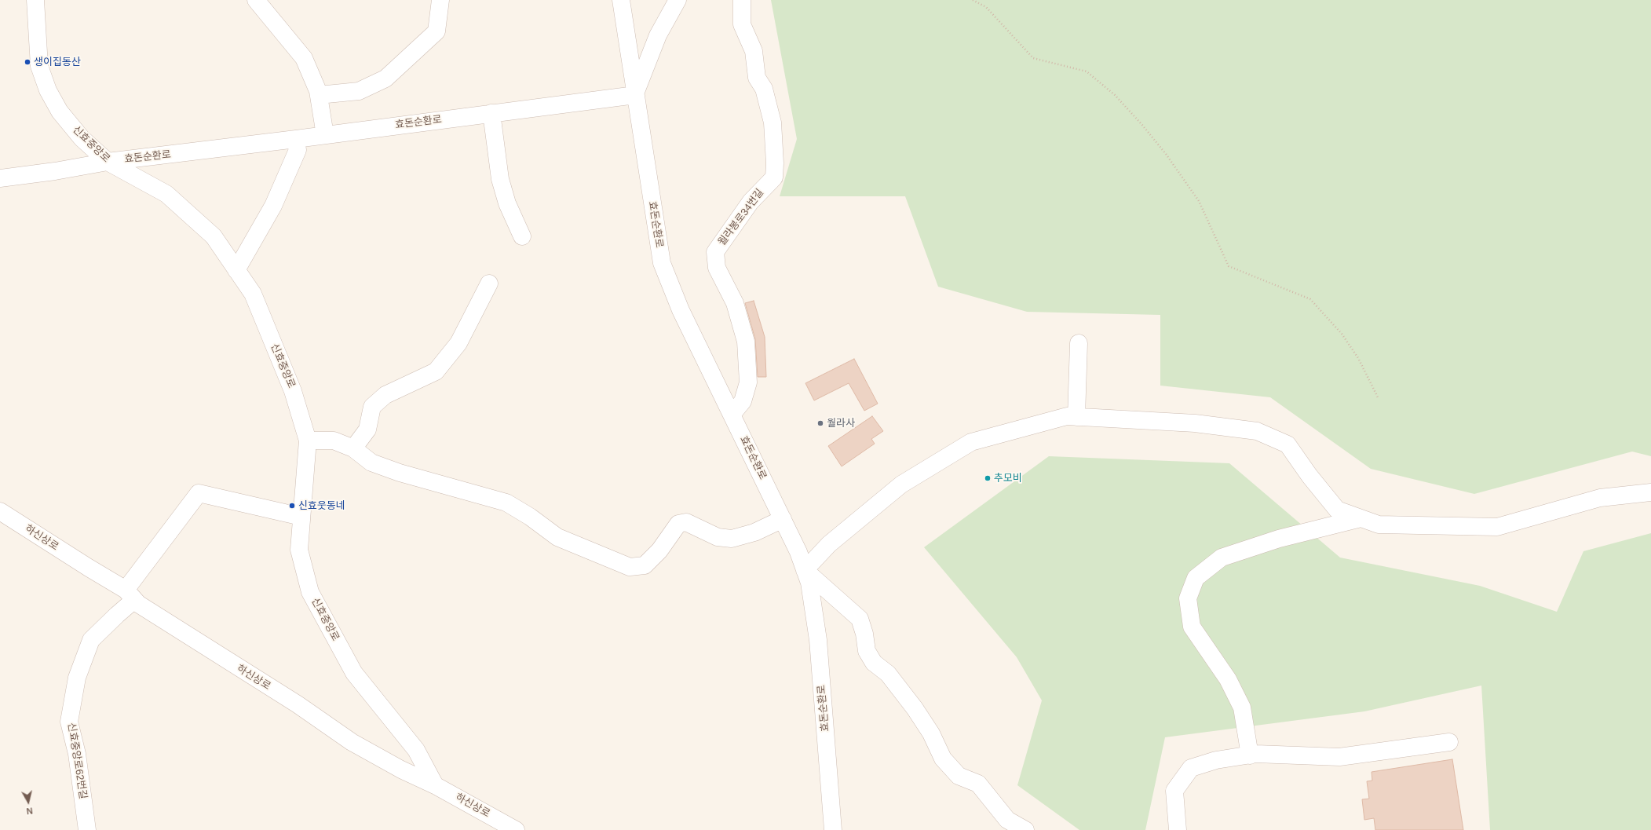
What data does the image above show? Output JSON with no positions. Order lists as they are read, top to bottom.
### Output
{
  "streets": {
    "street": [
      "효돈순환로",
      "신효중앙로",
      "월라봉로34번길",
      "하신상로",
      "신효중앙로62번길"
    ]
  },
  "crossings": [
    ["효돈순환로", "신효중앙로"],
    ["효돈순환로", "월라봉로34번길"],
    ["신효중앙로", "하신상로"],
    ["신효중앙로", "신효중앙로62번길"],
    ["하신상로", "신효중앙로62번길"]
  ],
  "places": [
    "생이집동산",
    "월라사",
    "추모비",
    "신효웃동네"
  ],
  "north": "bottom"
}
